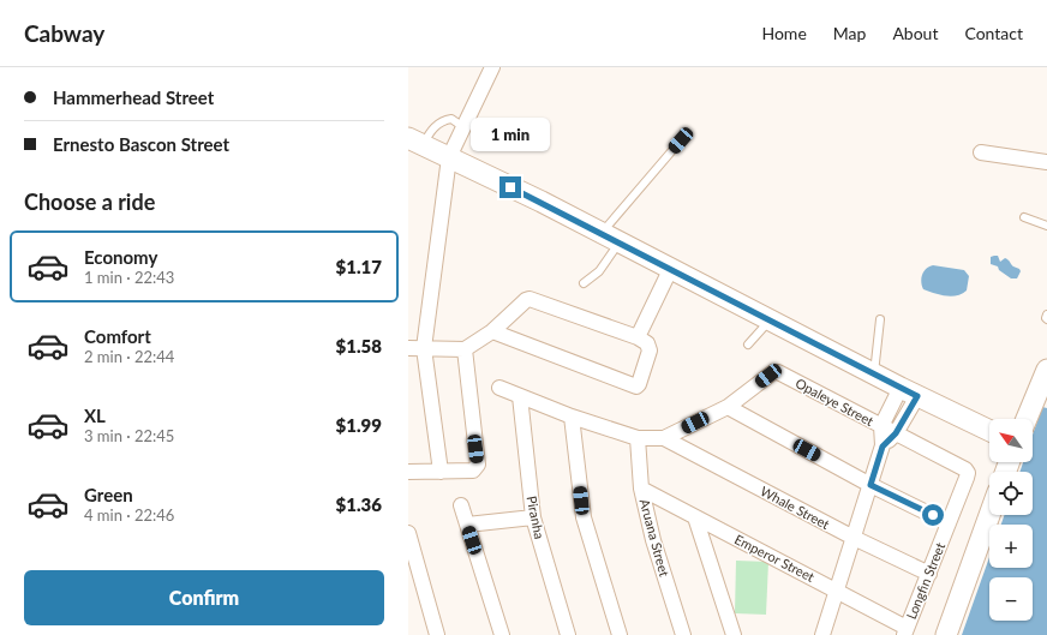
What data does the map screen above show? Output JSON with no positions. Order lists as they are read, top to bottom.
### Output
{
  "streets": {
    "street": [
      "Opaleye Street",
      "Whale Street",
      "Piranha",
      "Aruana Street",
      "Emperor Street",
      "Longfin Street"
    ]
  },
  "crossings": [
    ["Opaleye Street", "Longfin Street"],
    ["Whale Street", "Longfin Street"],
    ["Aruana Street", "Emperor Street"],
    ["Emperor Street", "Longfin Street"]
  ],
  "north": "top left",
  "page": {
    "header": "Cabway",
    "nav": [
      "Home",
      "Map",
      "About",
      "Contact"
    ],
    "banner": ["Hammerhead Street", "Ernesto Bascon Street"],
    "bubble": "1 min",
    "heading": "Choose a ride",
    "list": [
      {
        "name": "Economy",
        "note": "1 min · 22:43",
        "value": "$1.17"
      },
      {
        "name": "Comfort",
        "note": "2 min · 22:44",
        "value": "$1.58"
      },
      {
        "name": "XL",
        "note": "3 min · 22:45",
        "value": "$1.99"
      },
      {
        "name": "Green",
        "note": "4 min · 22:46",
        "value": "$1.36"
      }
    ],
    "map_buttons": ["+", "−"],
    "buttons": "Confirm"
  }
}
